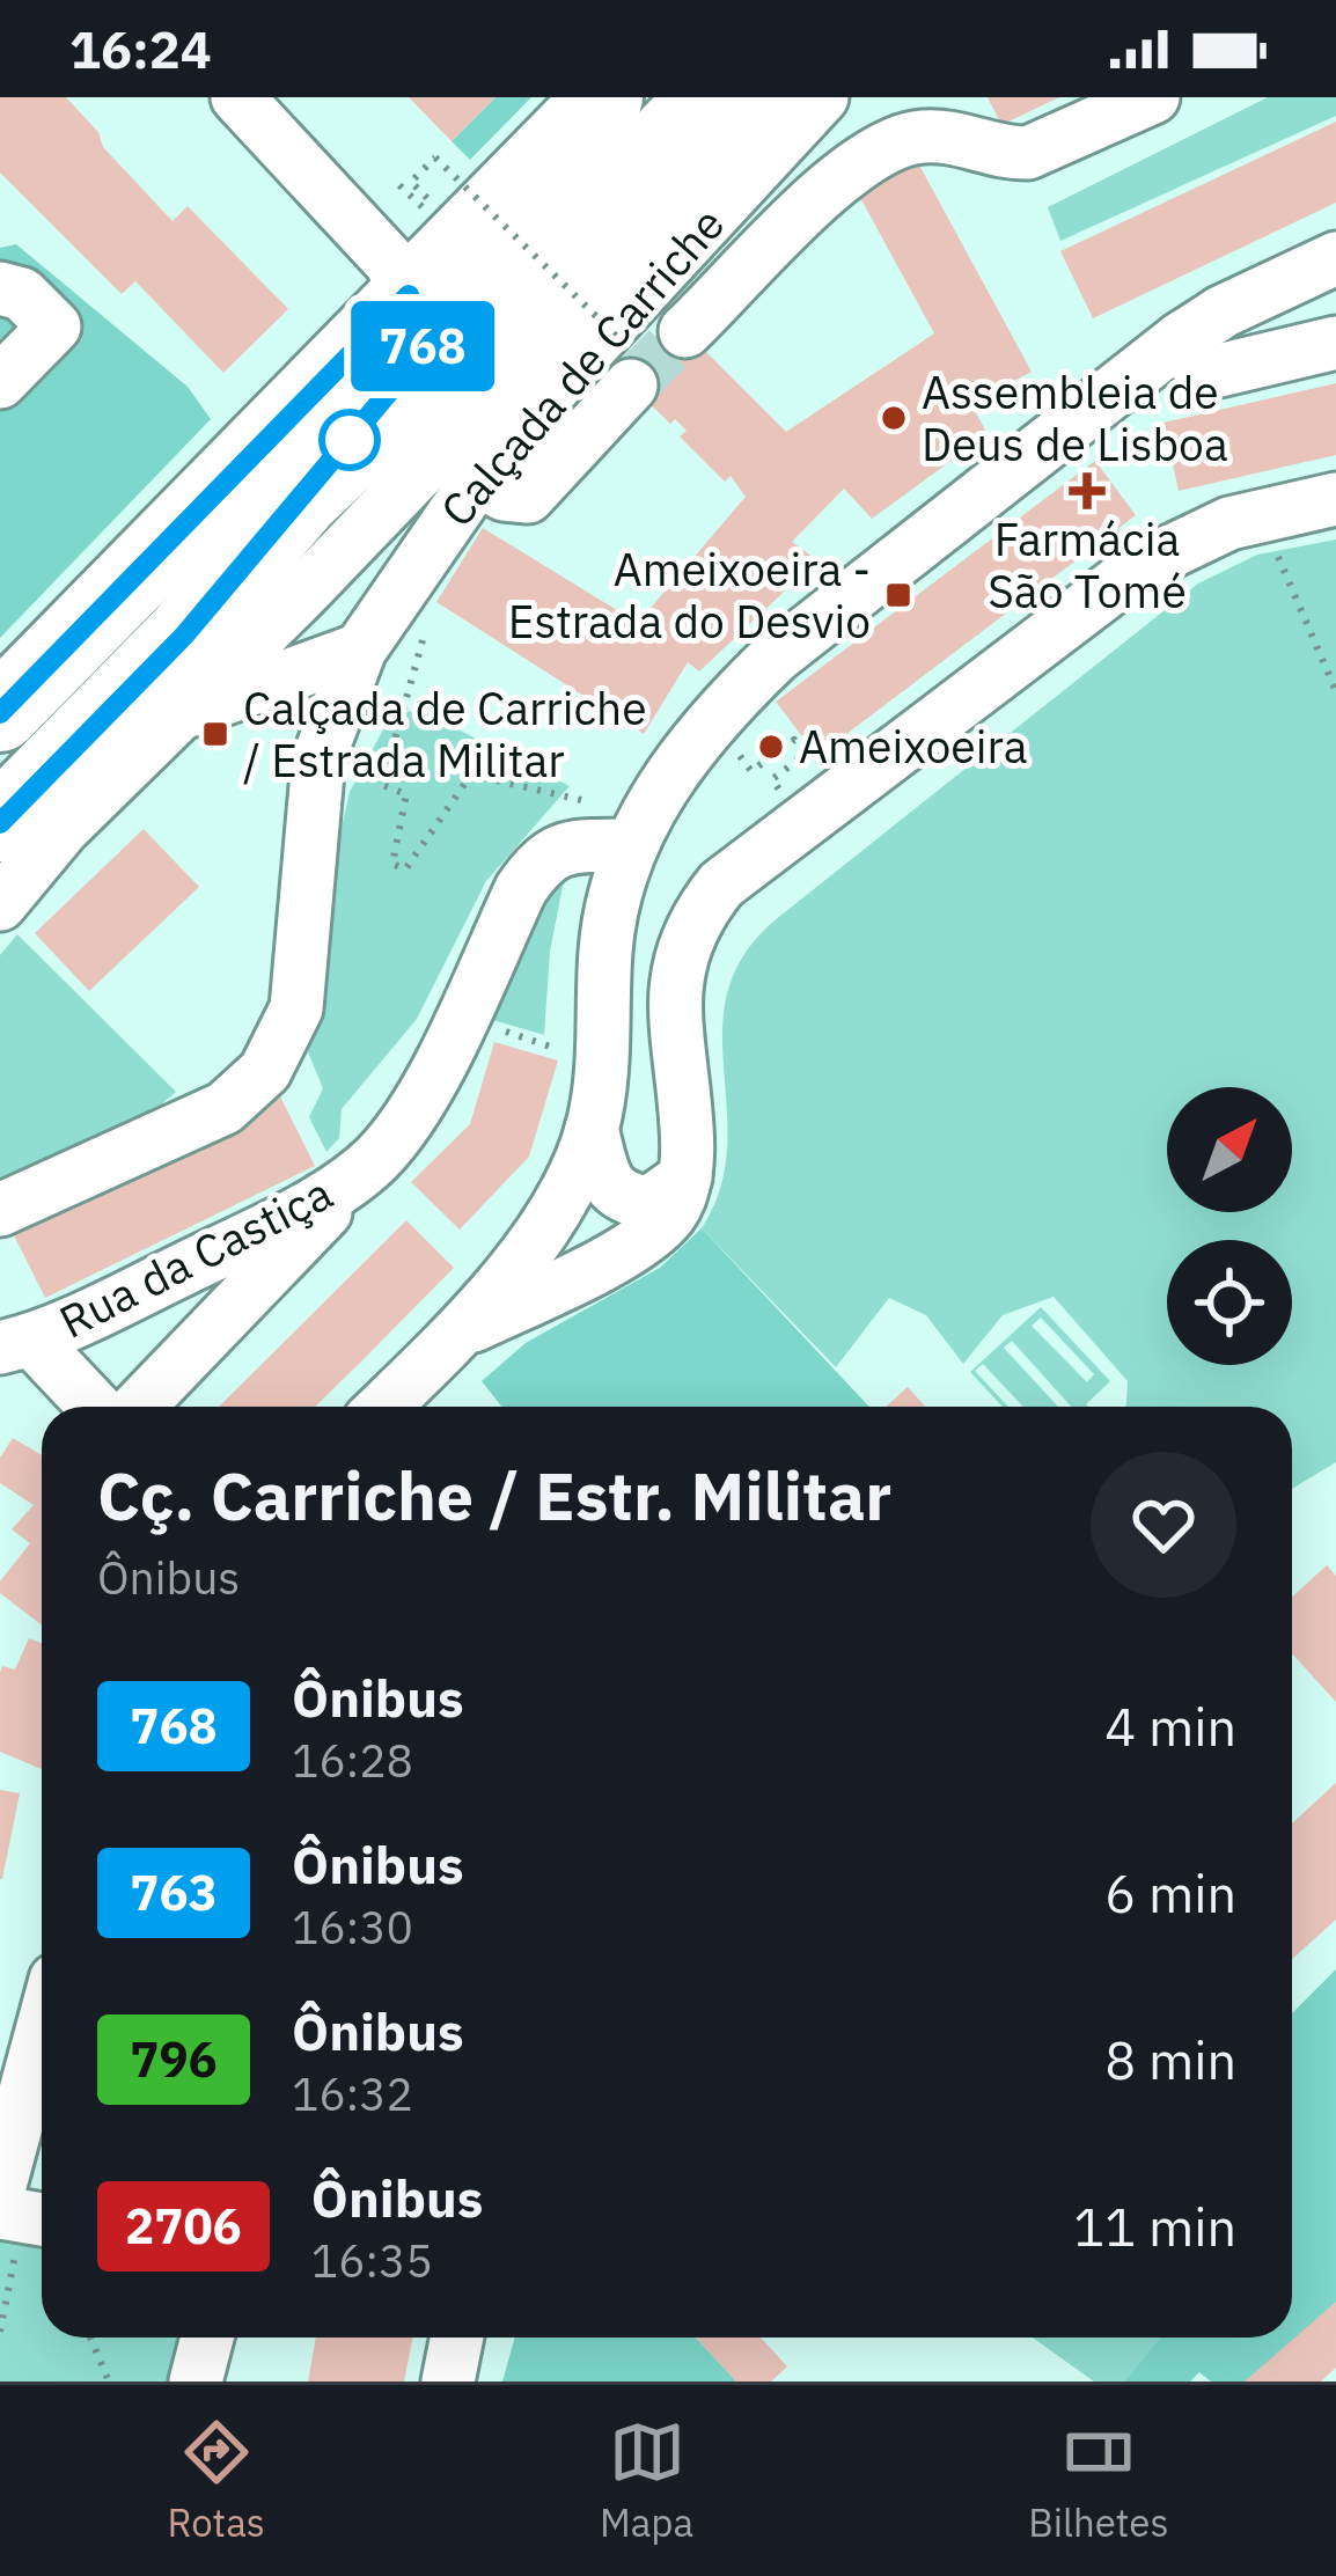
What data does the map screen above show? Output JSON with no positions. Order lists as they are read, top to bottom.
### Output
{
  "streets": {
    "highway": ["Calçada de Carriche"],
    "street": ["Rua da Castiça"]
  },
  "places": {
    "other": ["Assembleia de Deus de Lisboa", "Ameixoeira"],
    "health": ["Farmácia São Tomé"],
    "transit": ["Ameixoeira - Estrada do Desvio", "Calçada de Carriche / Estrada Militar"]
  },
  "lines": ["bus line 768"],
  "north": "top right",
  "page": {
    "status": "16:24",
    "on_map": "768",
    "heading": ["Cç. Carriche / Estr. Militar", "Ônibus"],
    "list": [
      {
        "mark": "768",
        "name": "Ônibus",
        "note": "16:28",
        "value": "4 min"
      },
      {
        "mark": "763",
        "name": "Ônibus",
        "note": "16:30",
        "value": "6 min"
      },
      {
        "mark": "796",
        "name": "Ônibus",
        "note": "16:32",
        "value": "8 min"
      },
      {
        "mark": "2706",
        "name": "Ônibus",
        "note": "16:35",
        "value": "11 min"
      }
    ],
    "tabs": ["Rotas", "Mapa", "Bilhetes"]
  }
}
